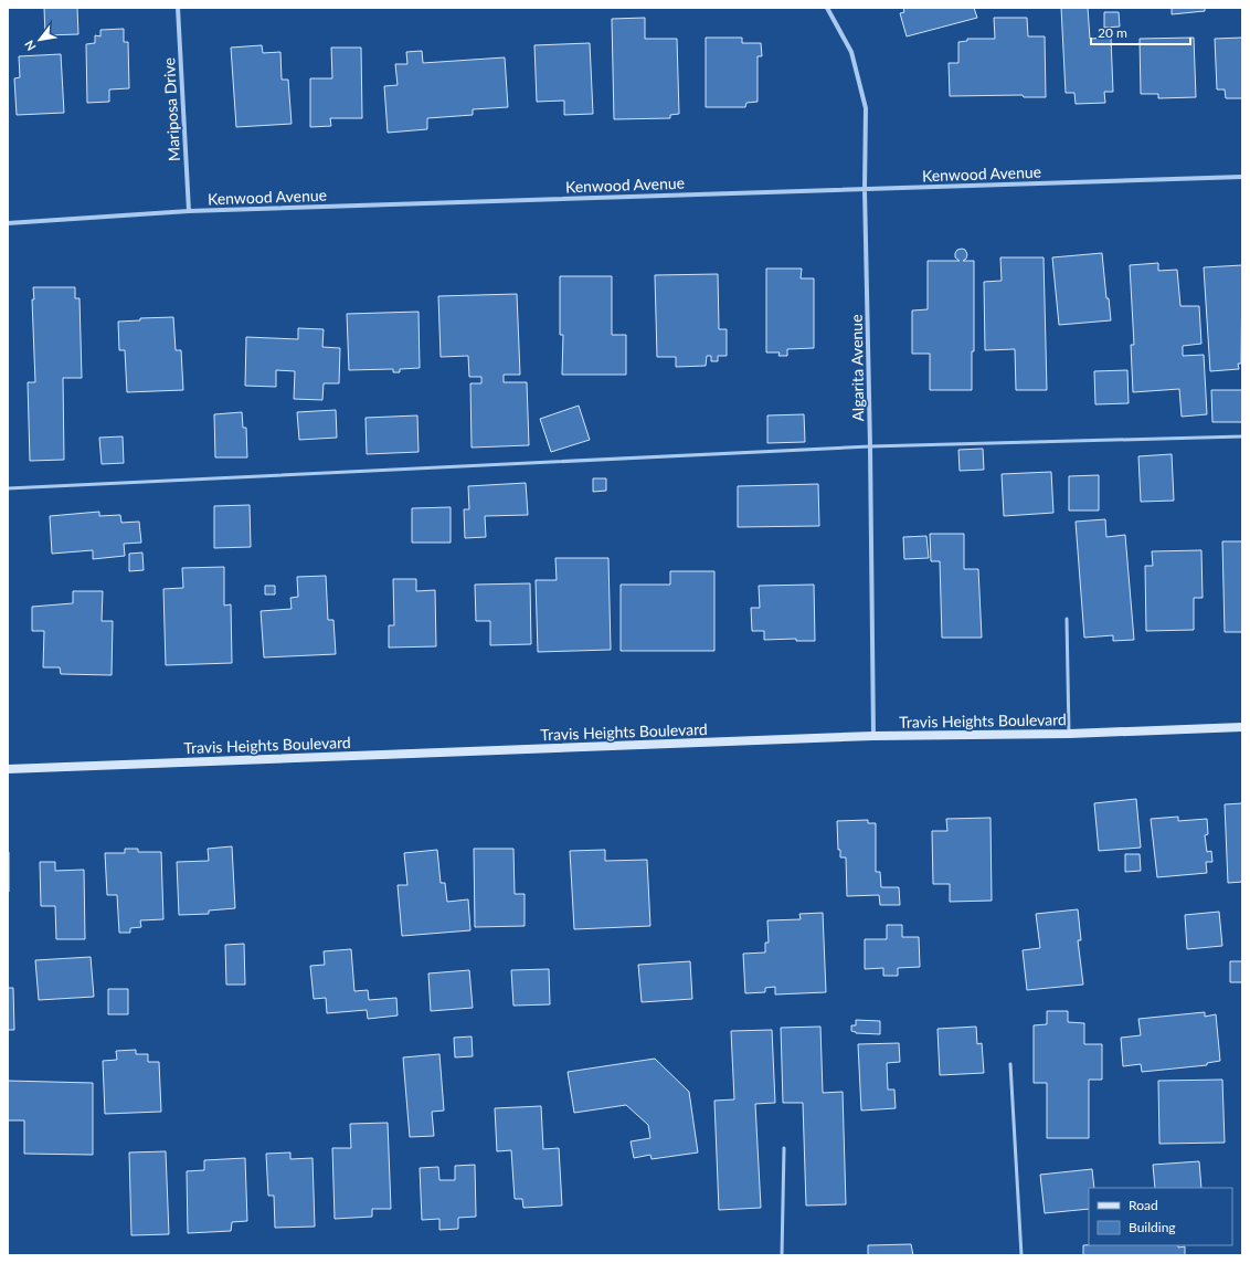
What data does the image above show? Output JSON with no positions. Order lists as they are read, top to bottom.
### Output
{
  "streets": {
    "street": [
      "Mariposa Drive",
      "Kenwood Avenue",
      "Algarita Avenue",
      "Travis Heights Boulevard"
    ]
  },
  "crossings": [
    ["Mariposa Drive", "Kenwood Avenue"],
    ["Kenwood Avenue", "Algarita Avenue"],
    ["Algarita Avenue", "Travis Heights Boulevard"]
  ],
  "legend": ["Road", "Building"],
  "scale_bar": "20 m",
  "north": "bottom left"
}
